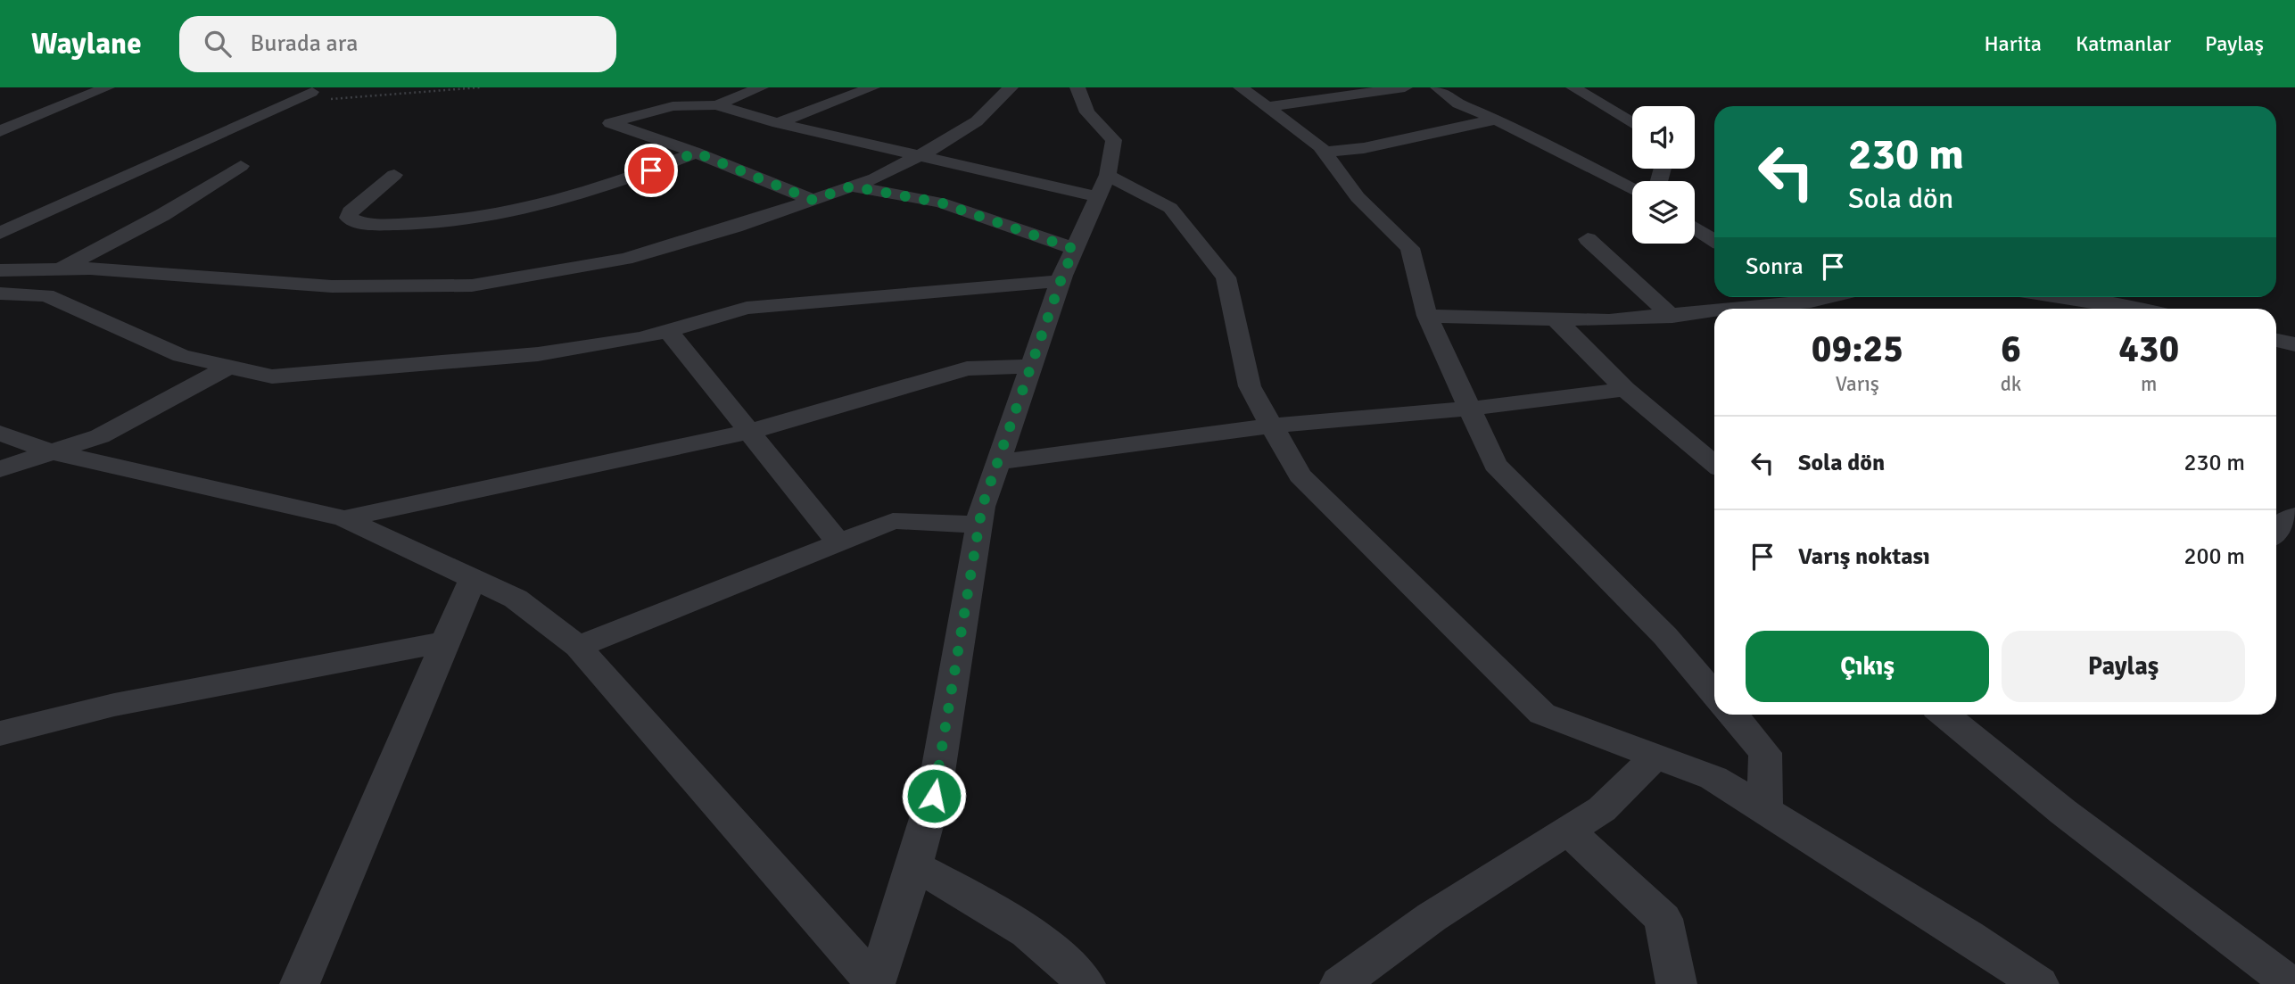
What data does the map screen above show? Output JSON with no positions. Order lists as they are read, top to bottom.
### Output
{
  "page": {
    "header": "Waylane",
    "search": "Burada ara",
    "nav": ["Harita", "Katmanlar", "Paylaş"],
    "turn": ["230 m", "Sola dön"],
    "then": "Sonra",
    "eta": [
      "09:25",
      "Varış",
      "6",
      "dk",
      "430",
      "m"
    ],
    "list": [
      {
        "name": "Sola dön",
        "value": "230 m"
      },
      {
        "name": "Varış noktası",
        "value": "200 m"
      }
    ],
    "buttons": ["Çıkış", "Paylaş"]
  }
}
